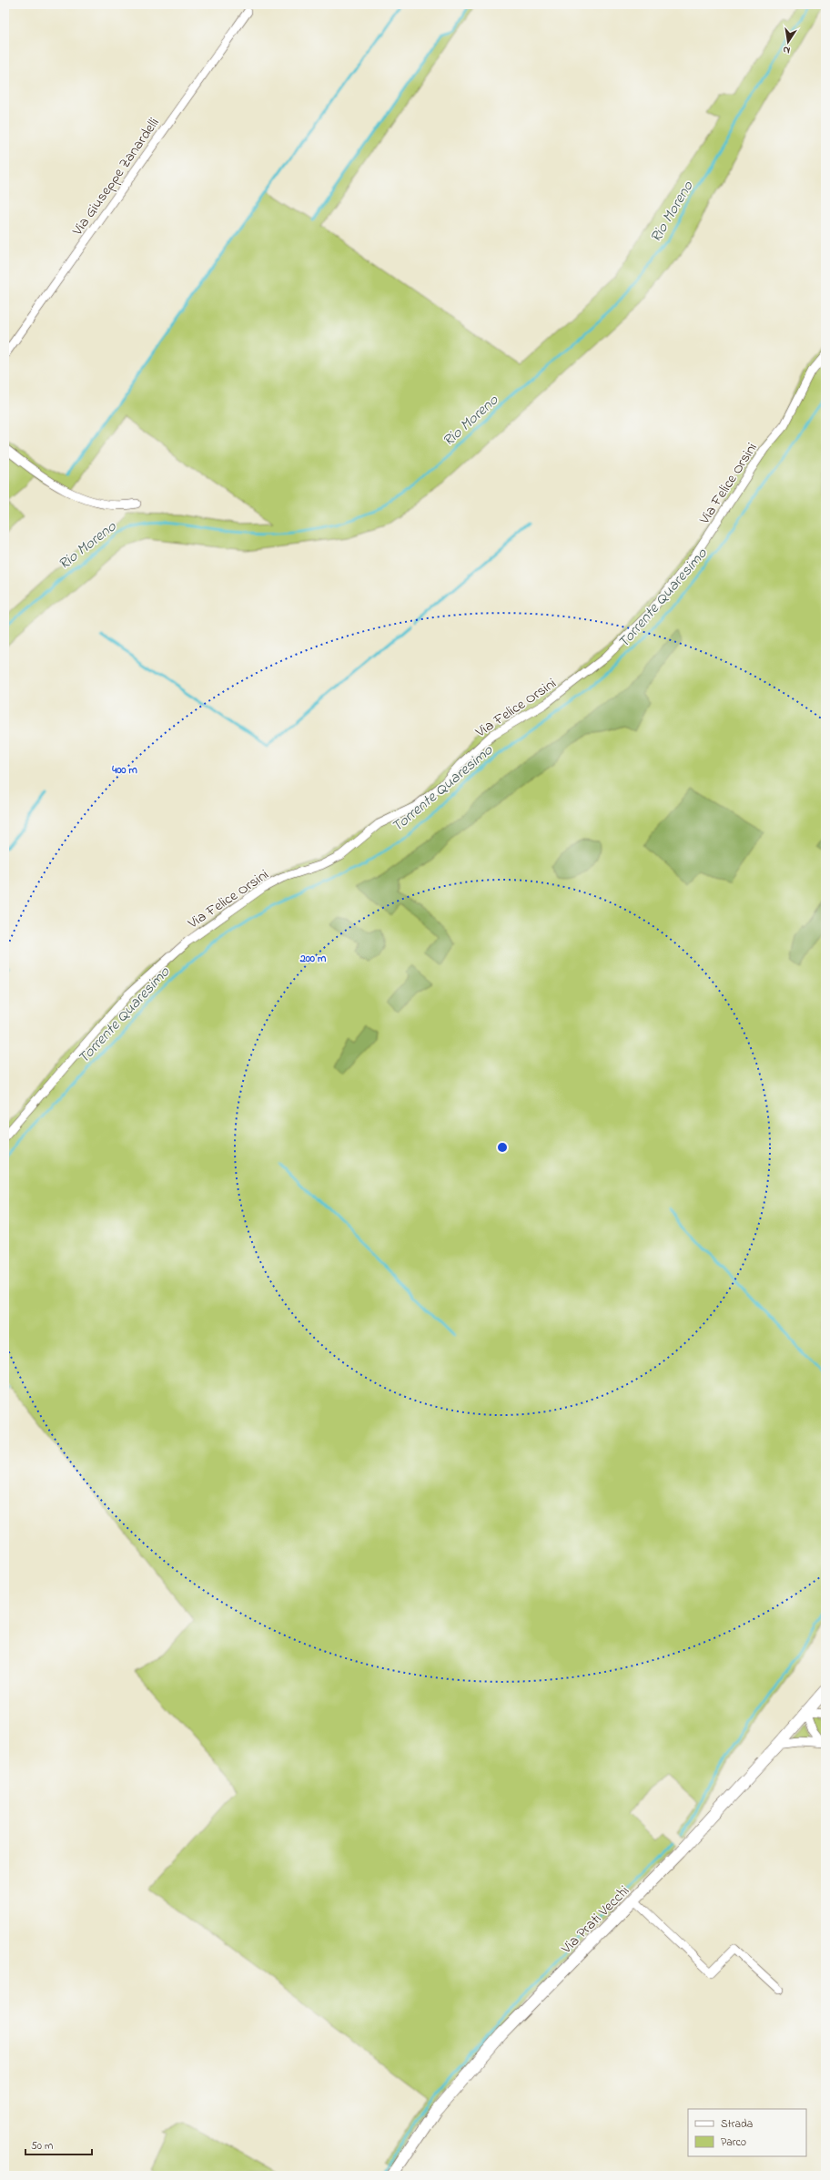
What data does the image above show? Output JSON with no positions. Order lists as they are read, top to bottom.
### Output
{
  "streets": {
    "main road": ["Via Prati Vecchi"],
    "street": ["Via Giuseppe Zanardelli", "Via Felice Orsini"]
  },
  "water": ["Rio Moreno", "Torrente Quaresimo"],
  "legend": ["Strada", "Parco"],
  "scale_bar": "50 m",
  "north": "bottom",
  "rings": ["400 m", "200 m"]
}
